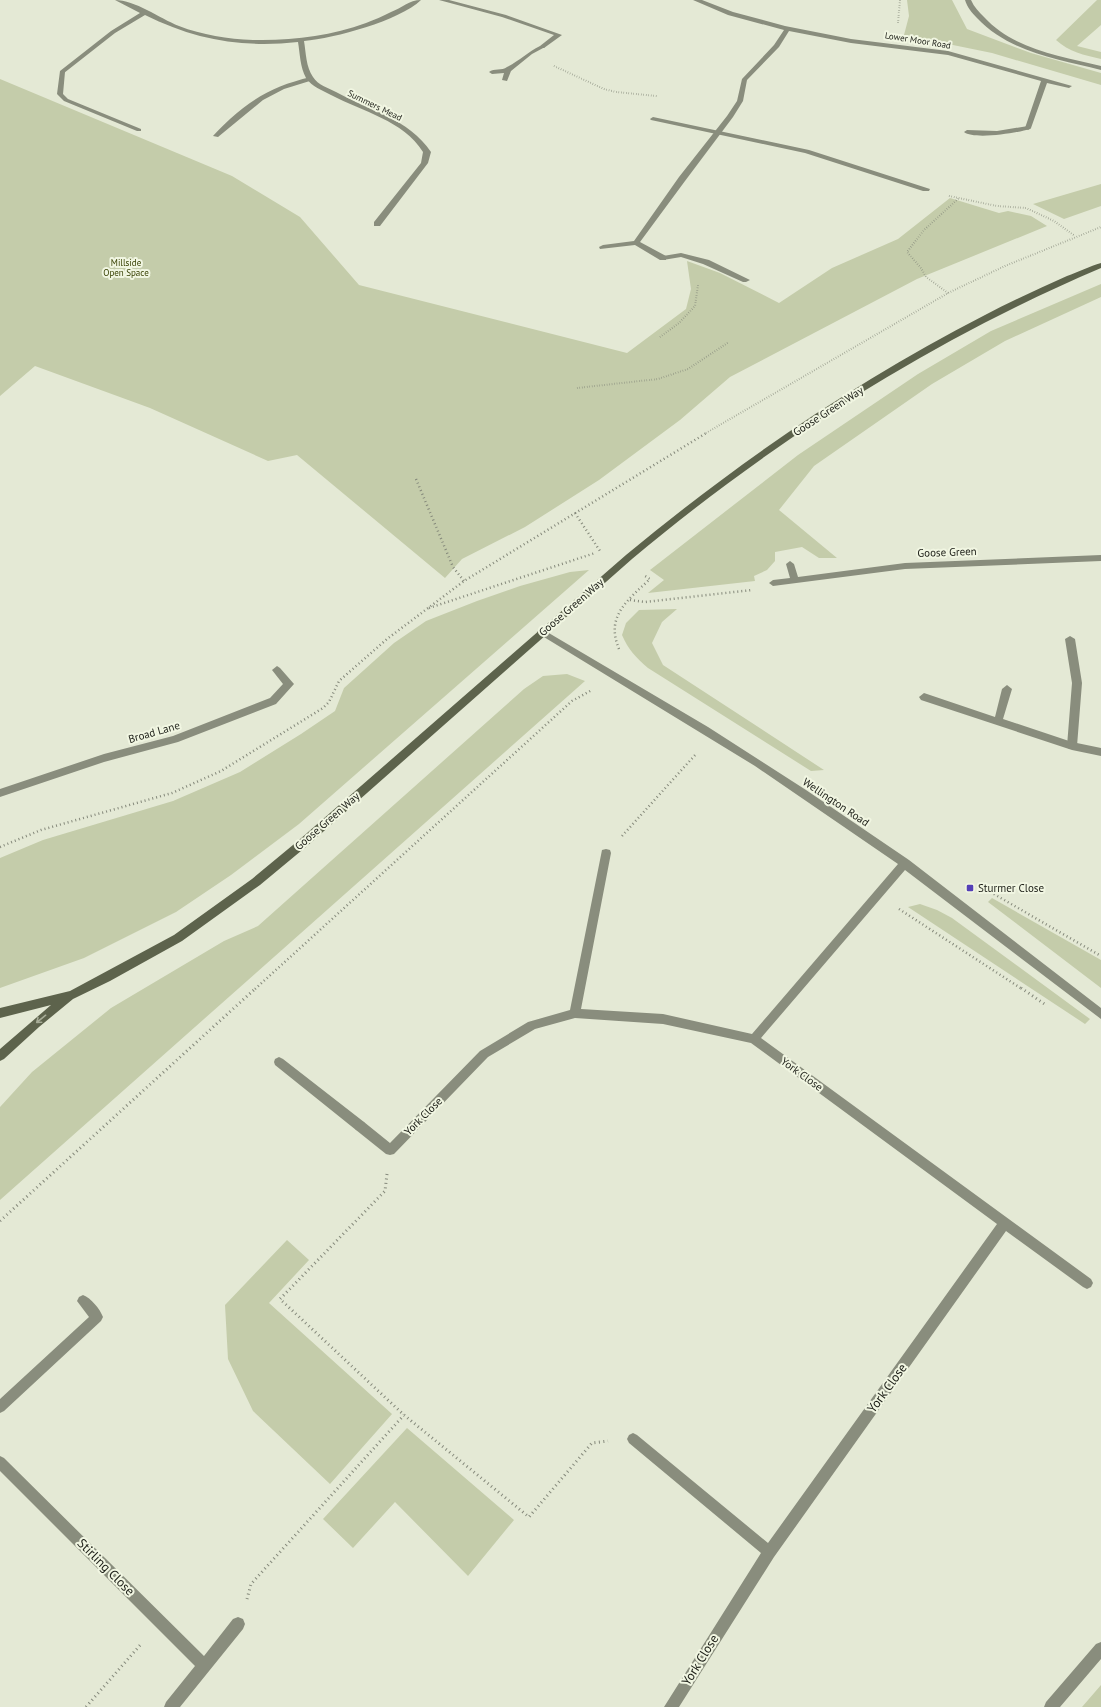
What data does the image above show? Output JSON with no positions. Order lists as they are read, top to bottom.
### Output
{
  "streets": {
    "main road": ["Goose Green Way"],
    "street": [
      "Lower Moor Road",
      "Summers Mead",
      "Goose Green",
      "Broad Lane",
      "Wellington Road",
      "York Close",
      "Stirling Close"
    ]
  },
  "crossings": [
    ["Goose Green Way", "Wellington Road"]
  ],
  "parks": ["Millside Open Space"],
  "places": {
    "transit": ["Sturmer Close"]
  }
}
